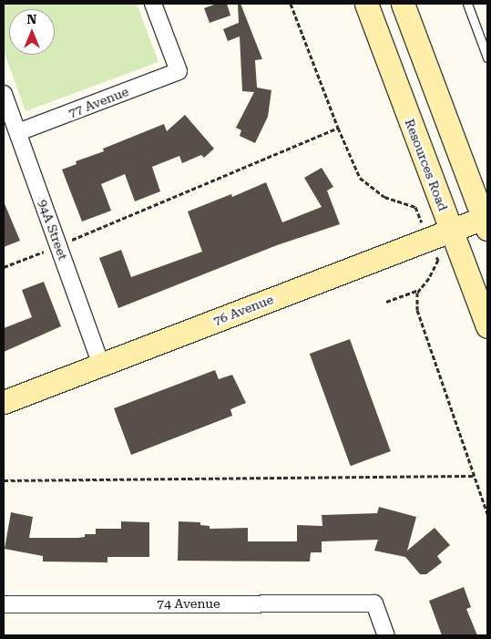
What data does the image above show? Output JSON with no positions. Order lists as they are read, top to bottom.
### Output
{
  "streets": {
    "main road": ["Resources Road", "76 Avenue"],
    "street": ["77 Avenue", "94A Street", "74 Avenue"]
  },
  "crossings": [
    ["77 Avenue", "94A Street"],
    ["Resources Road", "76 Avenue"],
    ["94A Street", "76 Avenue"]
  ],
  "north": "top"
}
